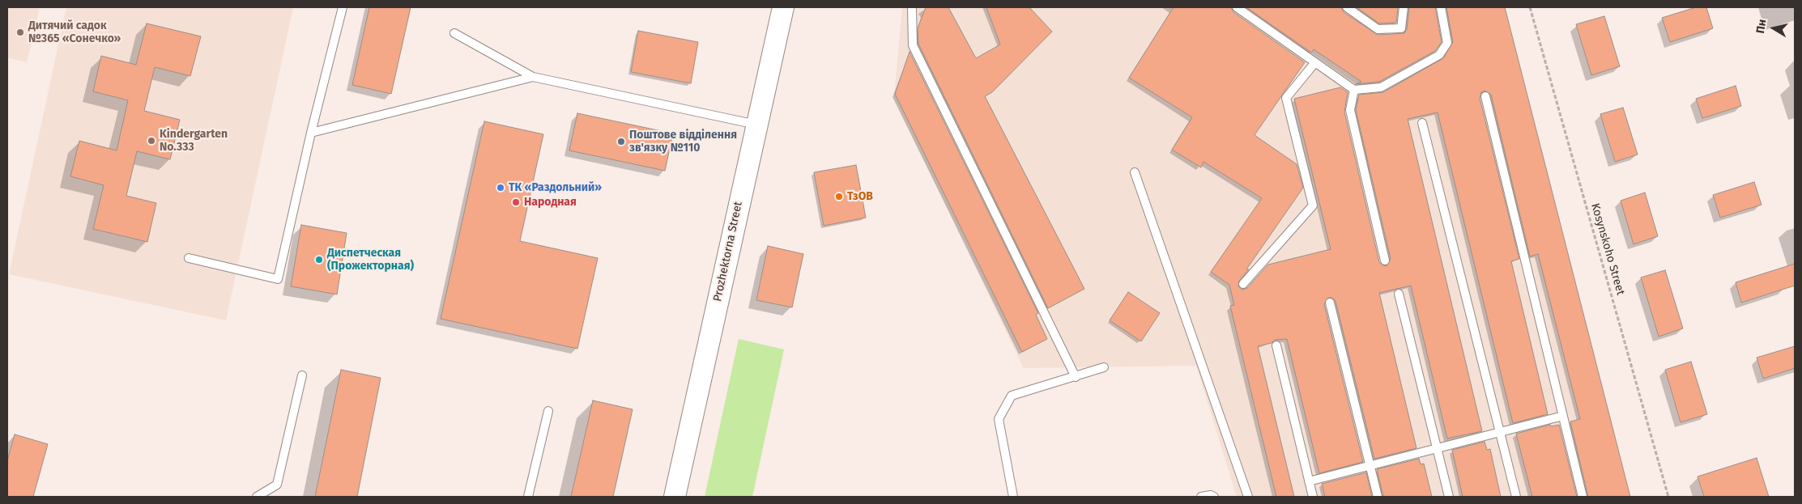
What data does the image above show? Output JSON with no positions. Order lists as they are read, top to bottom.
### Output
{
  "streets": {
    "street": ["Prozhektorna Street"],
    "path": ["Kosynskoho Street"]
  },
  "places": [
    "Дитячий садок №365 «Сонечко»",
    "Kindergarten No.333",
    "Поштове відділення зв'язку №110",
    "ТК «Раздольний»",
    "ТзОВ",
    "Народная",
    "Диспетческая (Прожекторная)"
  ],
  "north": "left"
}
